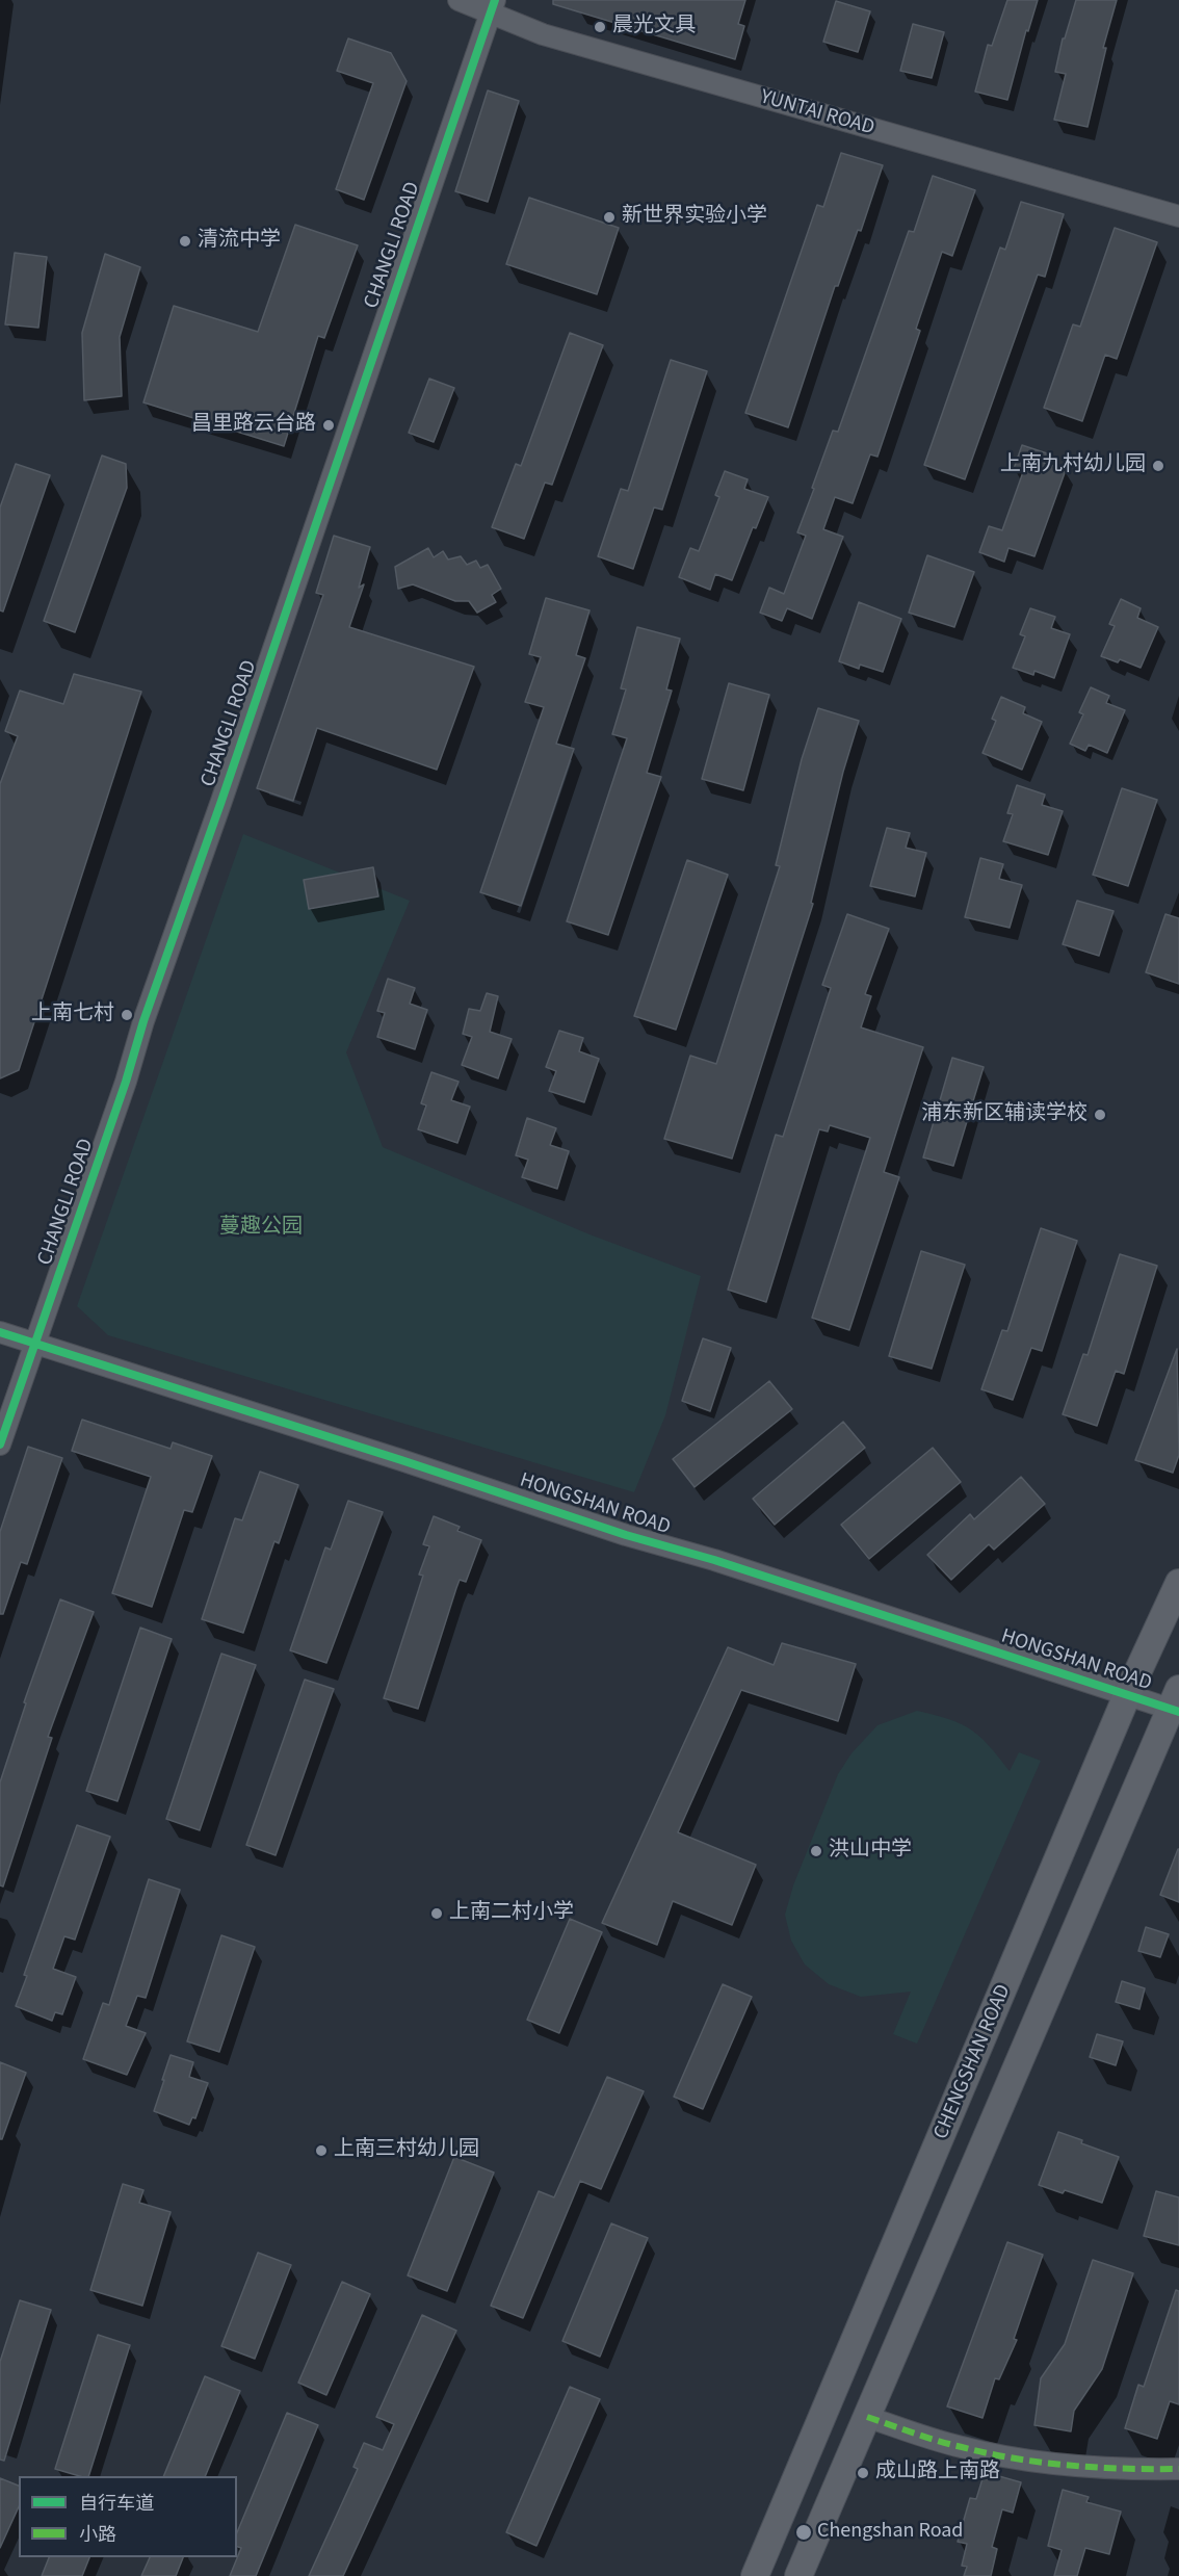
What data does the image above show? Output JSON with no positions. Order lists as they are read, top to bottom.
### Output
{
  "streets": {
    "main road": ["CHENGSHAN ROAD"],
    "street": ["YUNTAI ROAD", "CHANGLI ROAD", "HONGSHAN ROAD"]
  },
  "crossings": [
    ["YUNTAI ROAD", "CHANGLI ROAD"],
    ["CHANGLI ROAD", "HONGSHAN ROAD"],
    ["HONGSHAN ROAD", "CHENGSHAN ROAD"]
  ],
  "parks": ["蔓趣公园"],
  "places": [
    "晨光文具",
    "新世界实验小学",
    "清流中学",
    "昌里路云台路",
    "上南九村幼儿园",
    "上南七村",
    "浦东新区辅读学校",
    "洪山中学",
    "上南二村小学",
    "上南三村幼儿园",
    "成山路上南路",
    "Chengshan Road"
  ],
  "legend": ["自行车道", "小路"]
}
